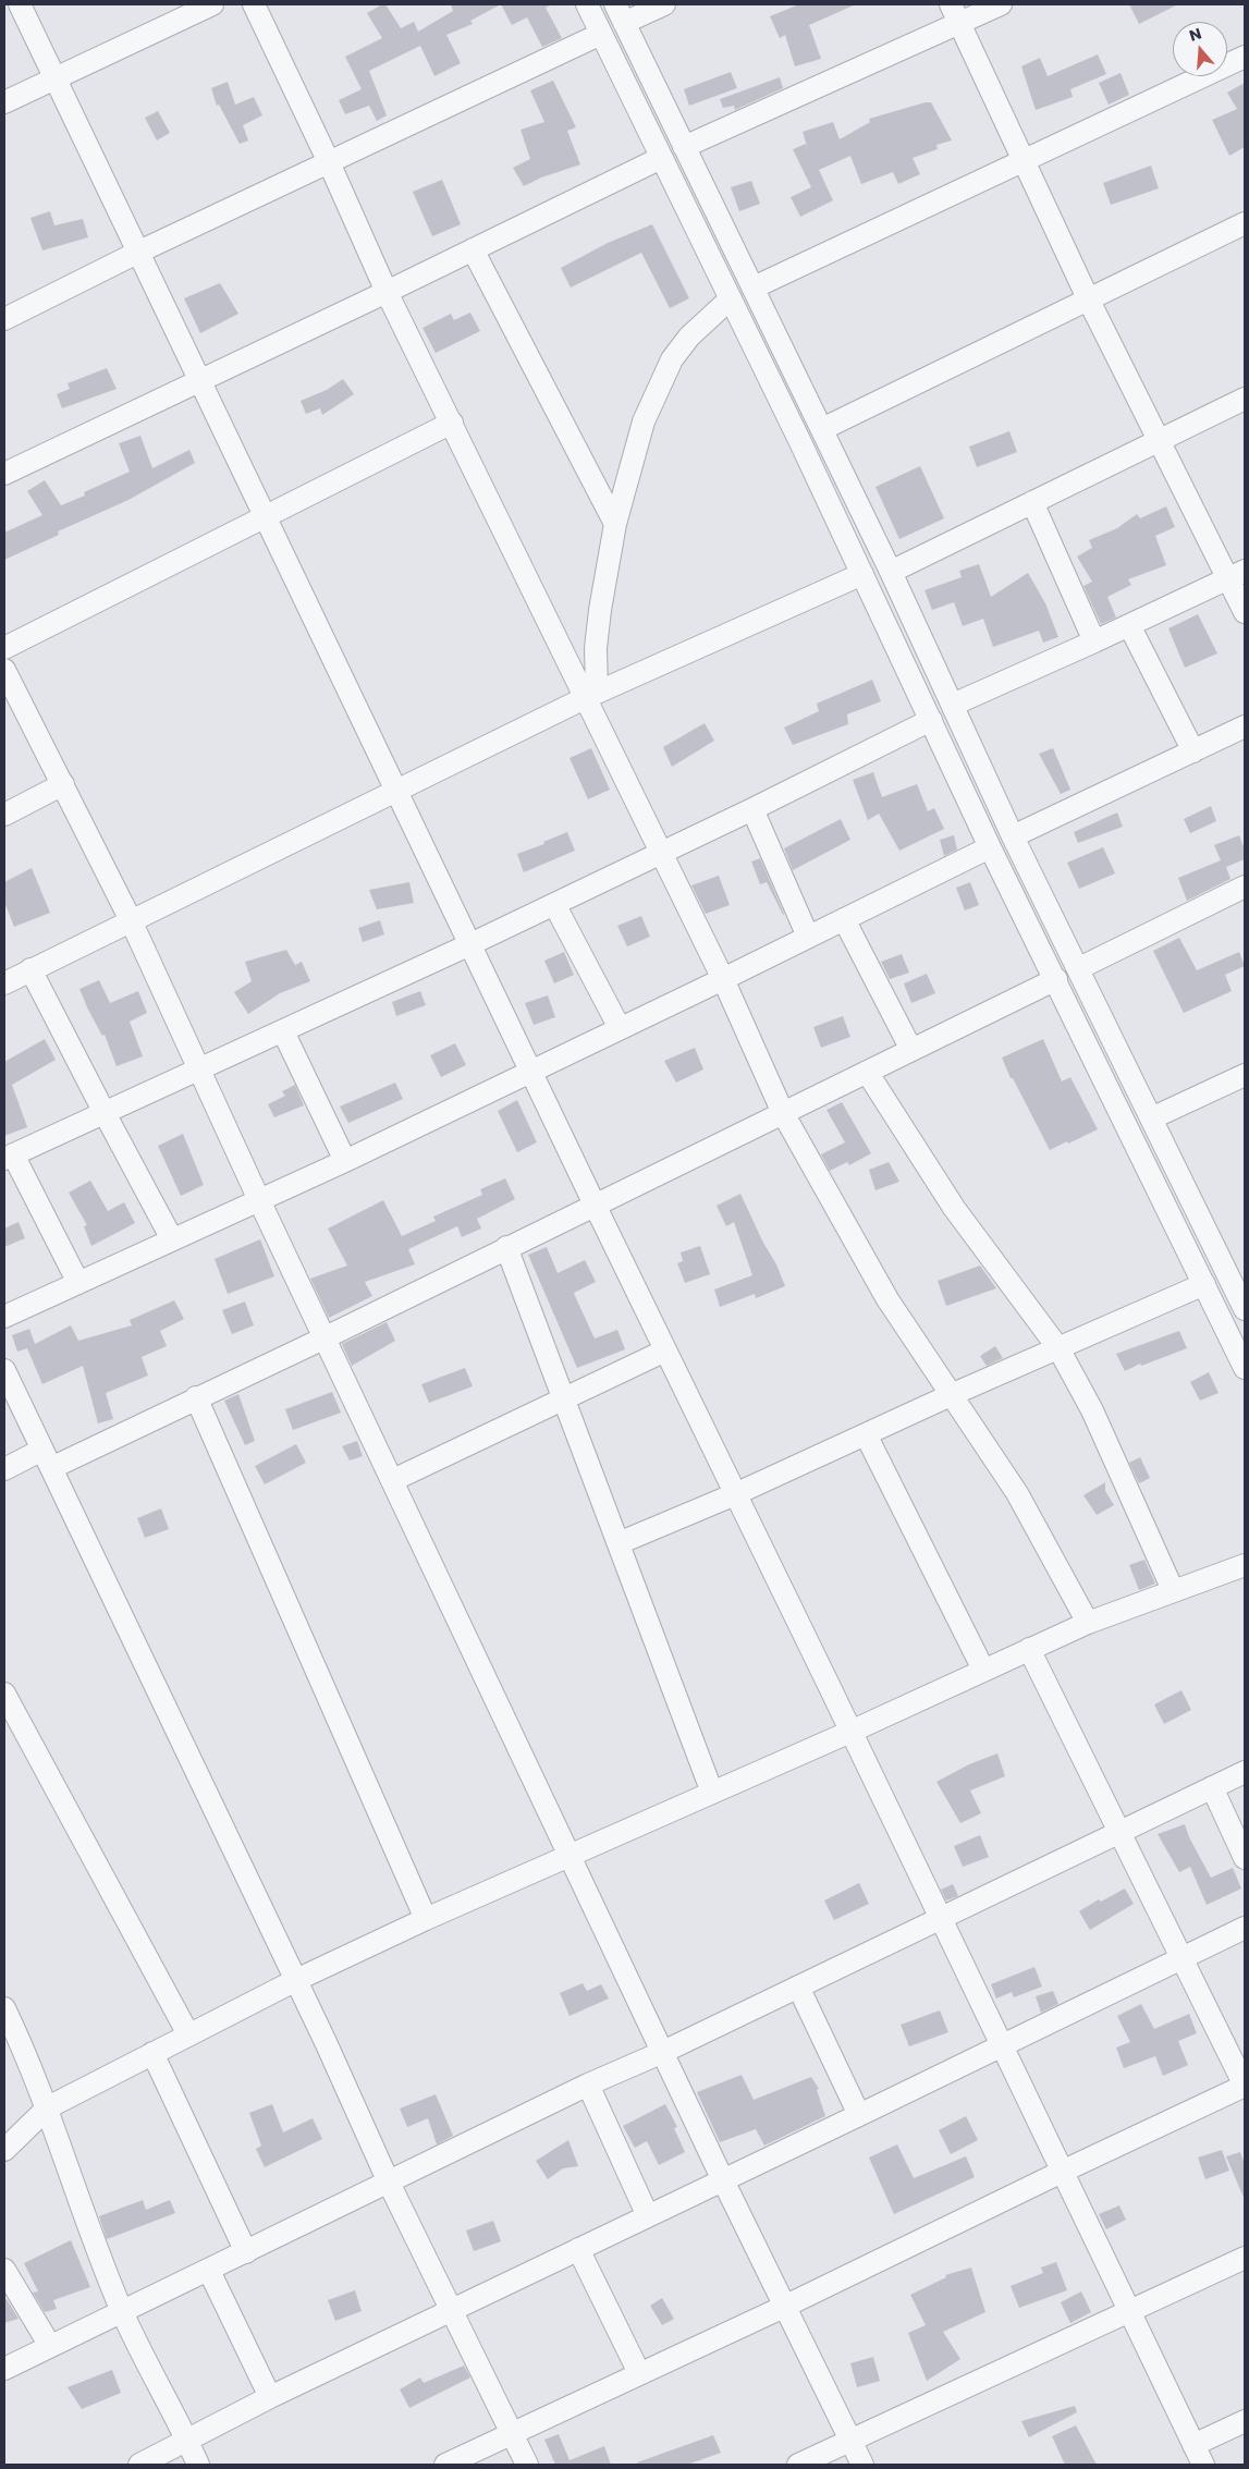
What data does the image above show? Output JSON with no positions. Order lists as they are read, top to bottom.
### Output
{
  "north": "top"
}
